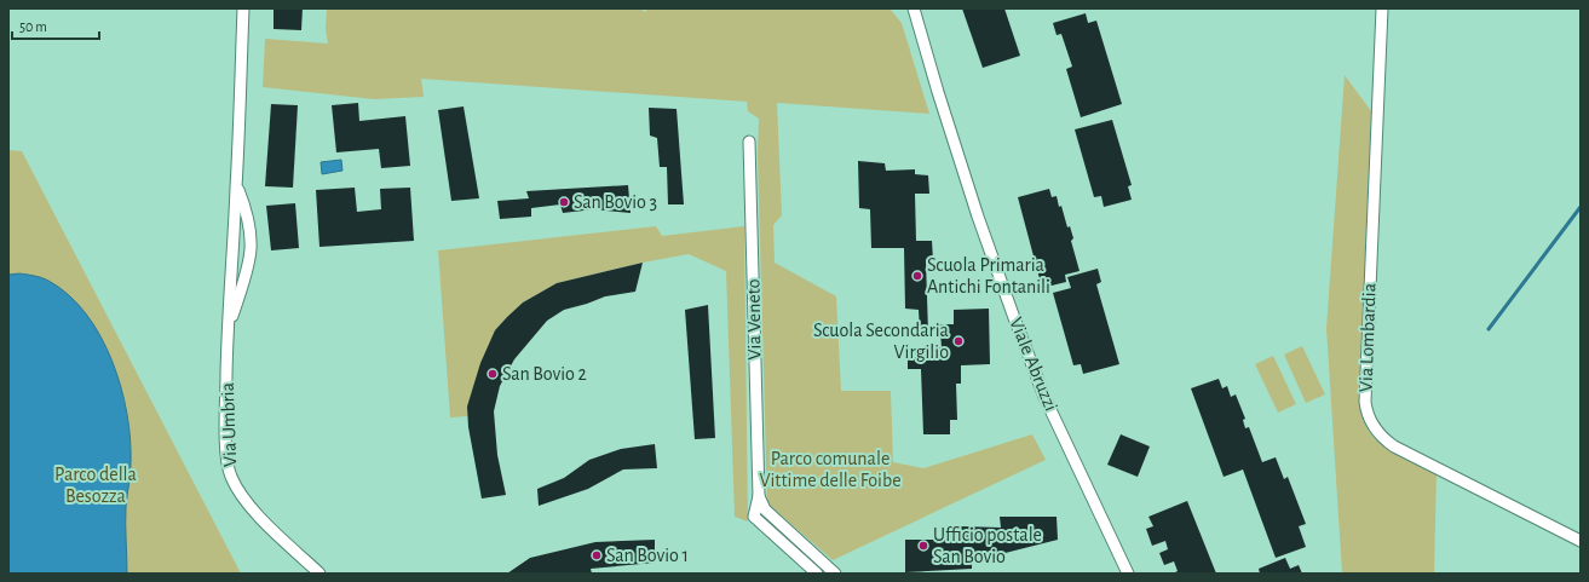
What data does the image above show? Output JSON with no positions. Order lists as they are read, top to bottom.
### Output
{
  "streets": {
    "street": [
      "Via Veneto",
      "Via Lombardia",
      "Viale Abruzzi",
      "Via Umbria"
    ]
  },
  "parks": ["Parco comunale Vittime delle Foibe", "Parco della Besozza"],
  "places": [
    "San Bovio 3",
    "Scuola Primaria Antichi Fontanili",
    "Scuola Secondaria Virgilio",
    "San Bovio 2",
    "Ufficio postale San Bovio",
    "San Bovio 1"
  ],
  "scale_bar": "50 m"
}
